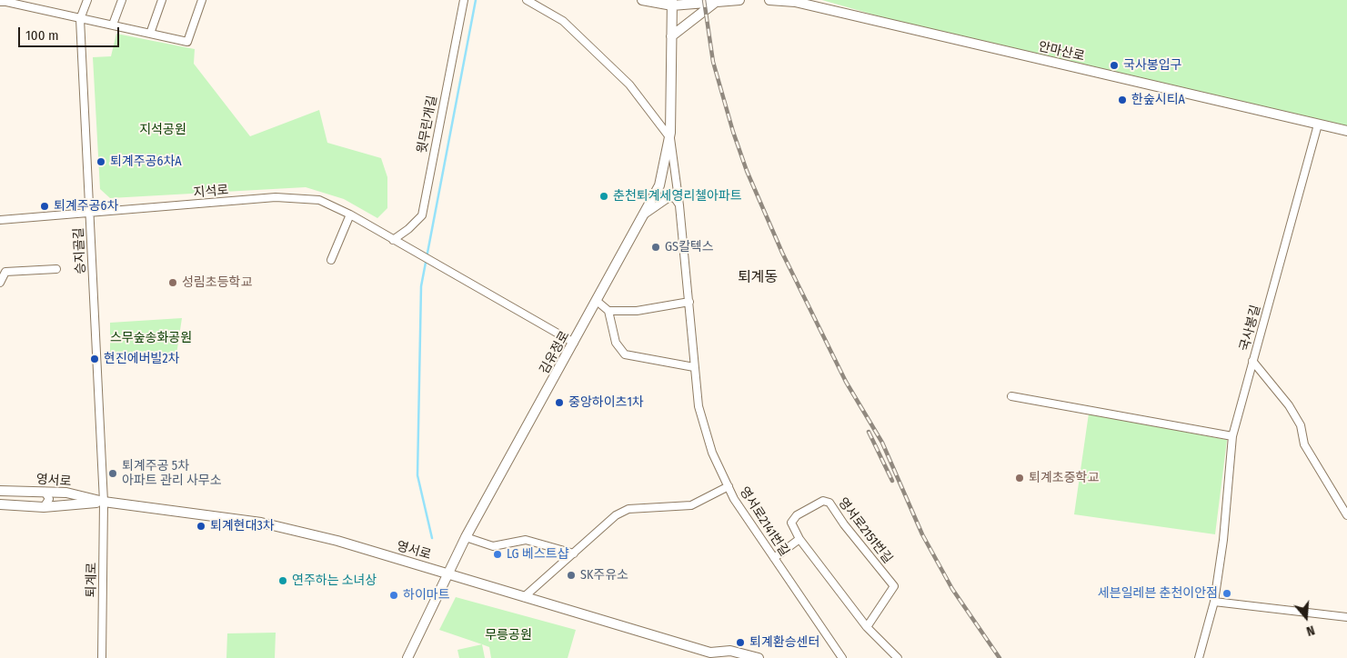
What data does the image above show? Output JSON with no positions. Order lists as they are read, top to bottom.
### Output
{
  "streets": {
    "street": [
      "안마산로",
      "윗무린개길",
      "지석로",
      "승지골길",
      "국사봉길",
      "김유정로",
      "영서로",
      "영서로2141번길",
      "영서로2151번길",
      "퇴계로"
    ]
  },
  "crossings": [
    ["안마산로", "국사봉길"],
    ["윗무린개길", "지석로"],
    ["지석로", "승지골길"],
    ["지석로", "김유정로"],
    ["승지골길", "영서로"],
    ["승지골길", "퇴계로"],
    ["김유정로", "영서로"],
    ["김유정로", "영서로2141번길"],
    ["영서로", "퇴계로"]
  ],
  "districts": ["퇴계동"],
  "parks": ["지석공원", "스무숲송화공원", "무릉공원"],
  "places": [
    "국사봉입구",
    "한숲시티A",
    "퇴계주공6차A",
    "춘천퇴계세영리첼아파트",
    "퇴계주공6차",
    "GS칼텍스",
    "성림초등학교",
    "현진에버빌2차",
    "중앙하이츠1차",
    "퇴계주공 5차 아파트 관리 사무소",
    "퇴계초중학교",
    "퇴계현대3차",
    "LG 베스트샵",
    "SK주유소",
    "연주하는 소녀상",
    "세븐일레븐 춘천이안점",
    "하이마트",
    "퇴계환승센터"
  ],
  "scale_bar": "100 m",
  "north": "bottom"
}
